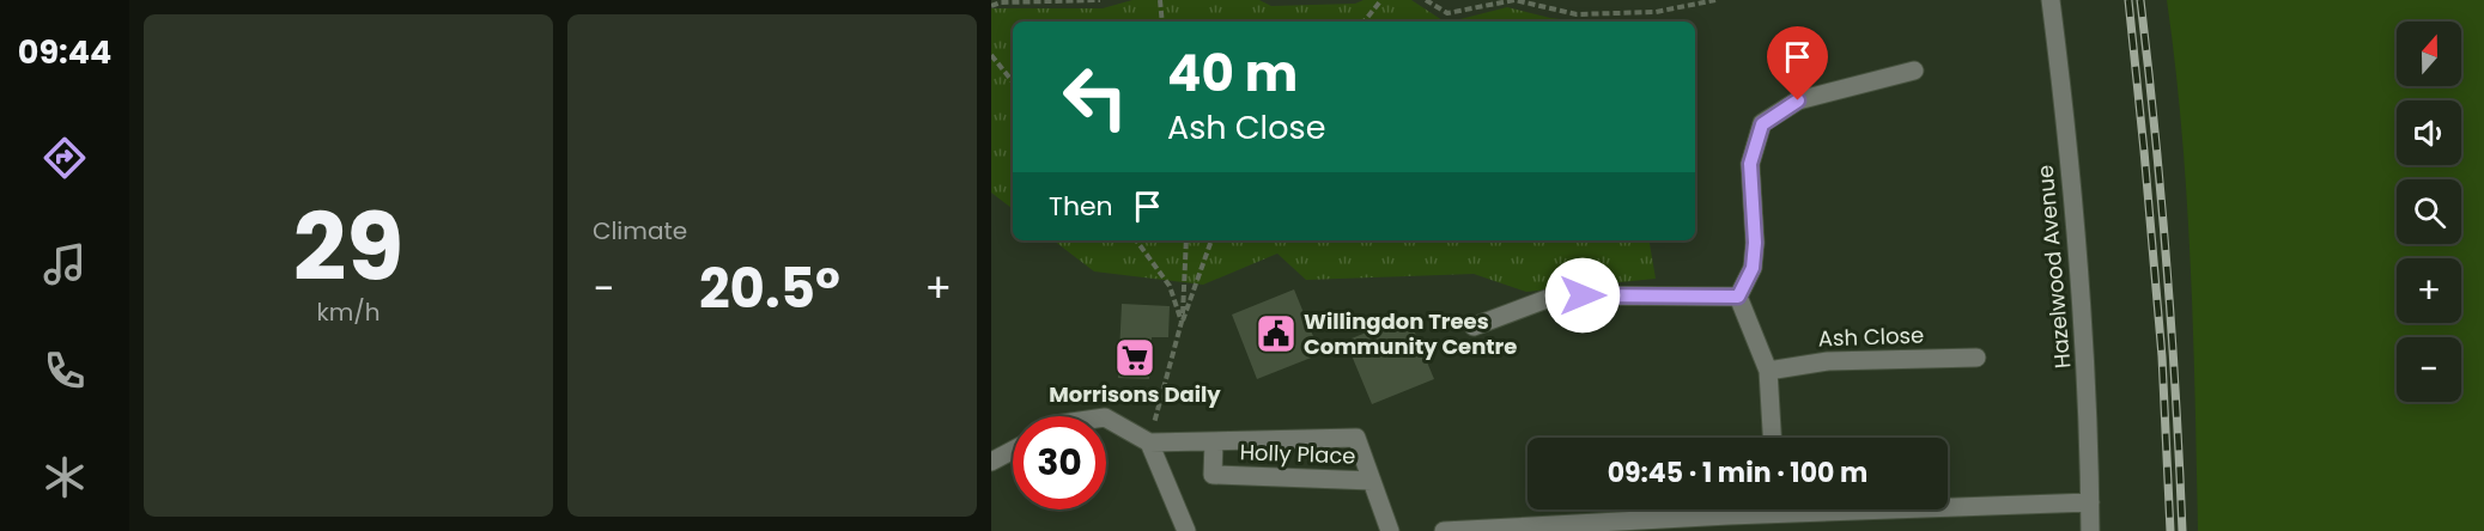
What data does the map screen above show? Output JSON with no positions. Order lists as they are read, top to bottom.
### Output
{
  "streets": {
    "street": ["Hazelwood Avenue", "Ash Close", "Holly Place"]
  },
  "places": {
    "public building": ["Willingdon Trees Community Centre"],
    "supermarket": ["Morrisons Daily"]
  },
  "north": "top",
  "page": {
    "tabs": "09:44",
    "tile": [
      ["29", "km/h"],
      "Climate"
    ],
    "map_buttons": ["+", "−"],
    "turn": ["40 m", "Ash Close"],
    "then": "Then",
    "heat": ["−", "20.5°", "+"],
    "limit": "30",
    "trip": "09:45 · 1 min · 100 m"
  }
}
